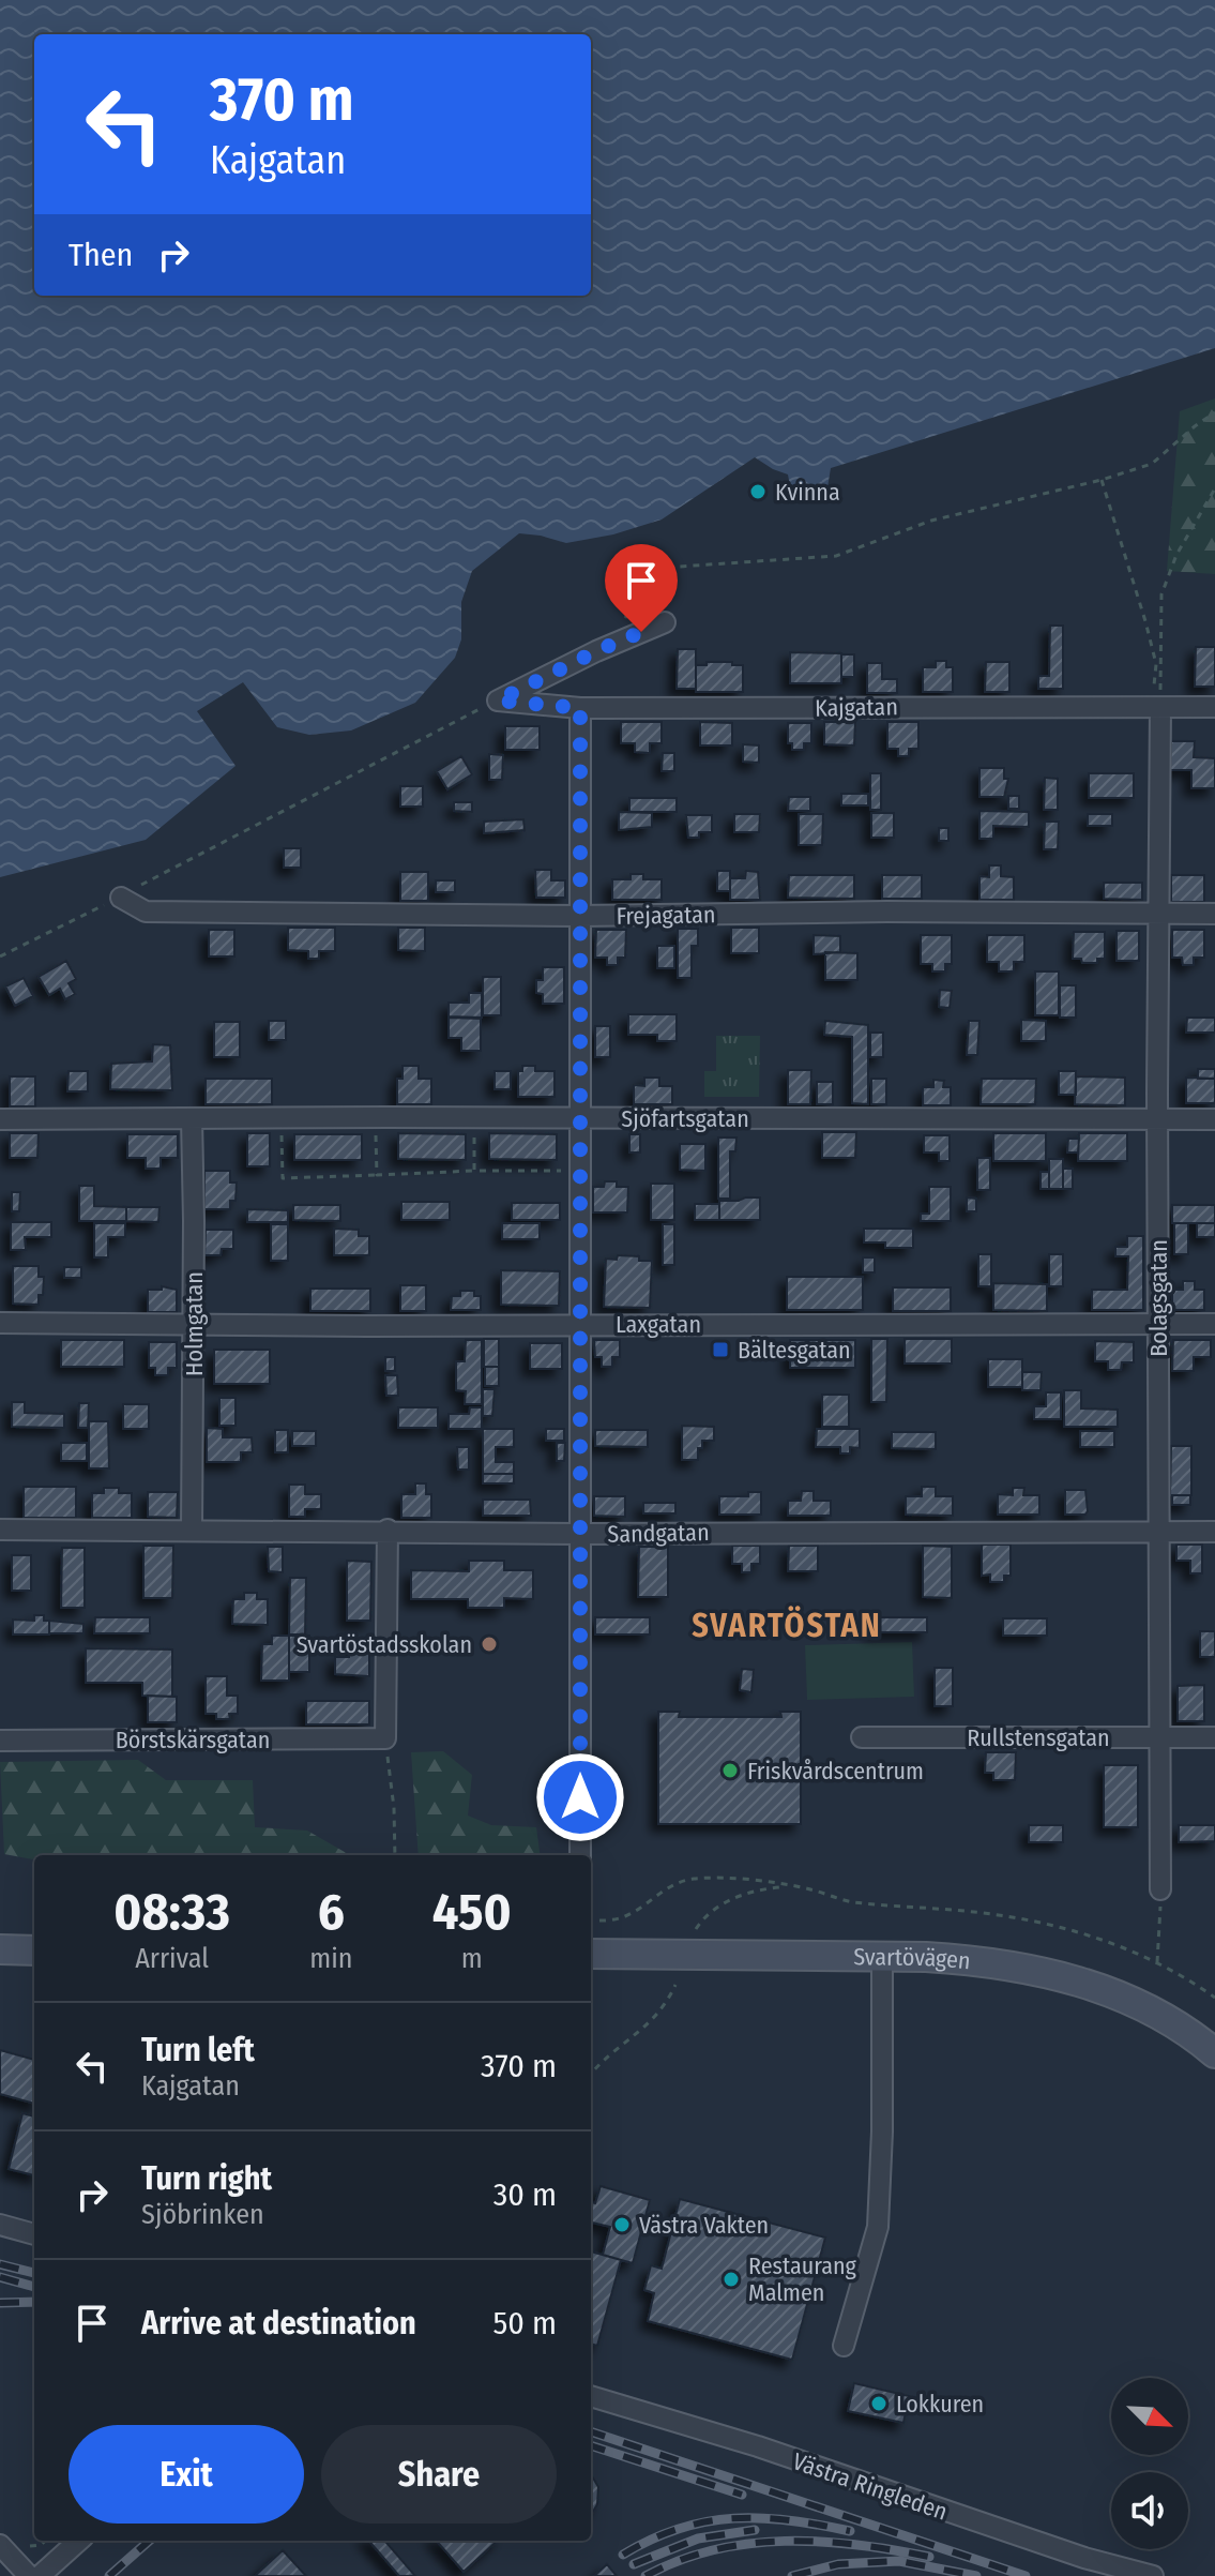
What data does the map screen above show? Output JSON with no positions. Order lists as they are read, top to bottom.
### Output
{
  "streets": {
    "main road": ["Svartövägen"],
    "street": [
      "Kajgatan",
      "Frejagatan",
      "Sjöfartsgatan",
      "Bolagsgatan",
      "Holmgatan",
      "Laxgatan",
      "Sandgatan",
      "Rullstensgatan",
      "Börstskärsgatan",
      "Västra Ringleden"
    ]
  },
  "crossings": [
    ["Kajgatan", "Bolagsgatan"],
    ["Frejagatan", "Bolagsgatan"],
    ["Sjöfartsgatan", "Bolagsgatan"],
    ["Sjöfartsgatan", "Holmgatan"],
    ["Bolagsgatan", "Laxgatan"],
    ["Bolagsgatan", "Sandgatan"],
    ["Bolagsgatan", "Rullstensgatan"],
    ["Holmgatan", "Laxgatan"],
    ["Holmgatan", "Sandgatan"]
  ],
  "districts": ["SVARTÖSTAN"],
  "places": {
    "other": [
      "Kvinna",
      "Svartöstadsskolan",
      "Friskvårdscentrum",
      "Västra Vakten",
      "Restaurang Malmen",
      "Lokkuren"
    ],
    "transit": ["Bältesgatan"]
  },
  "north": "bottom right",
  "page": {
    "turn": ["370 m", "Kajgatan"],
    "then": "Then",
    "eta": [
      "08:33",
      "Arrival",
      "6",
      "min",
      "450",
      "m"
    ],
    "list": [
      {
        "name": "Turn left",
        "note": "Kajgatan",
        "value": "370 m"
      },
      {
        "name": "Turn right",
        "note": "Sjöbrinken",
        "value": "30 m"
      },
      {
        "name": "Arrive at destination",
        "value": "50 m"
      }
    ],
    "buttons": ["Exit", "Share"]
  }
}
